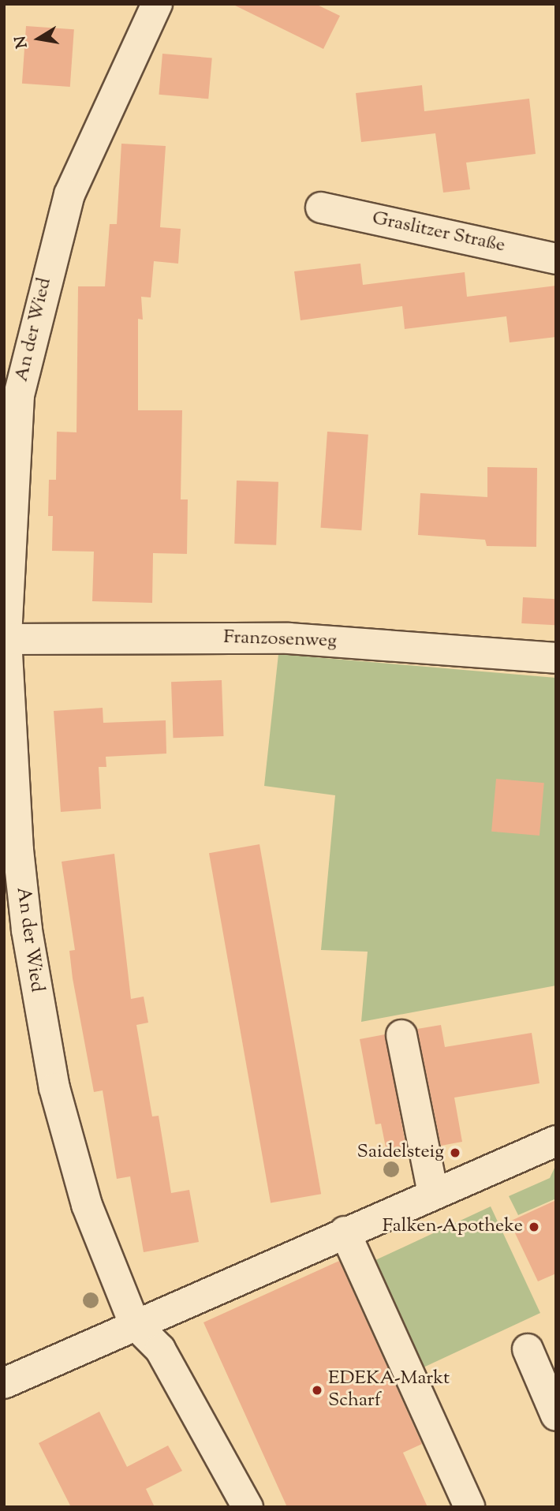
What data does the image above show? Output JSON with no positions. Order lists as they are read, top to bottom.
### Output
{
  "streets": {
    "street": ["Graslitzer Straße", "An der Wied", "Franzosenweg"]
  },
  "crossings": [
    ["An der Wied", "Franzosenweg"]
  ],
  "places": ["Saidelsteig", "Falken-Apotheke", "EDEKA-Markt Scharf"],
  "north": "left"
}
